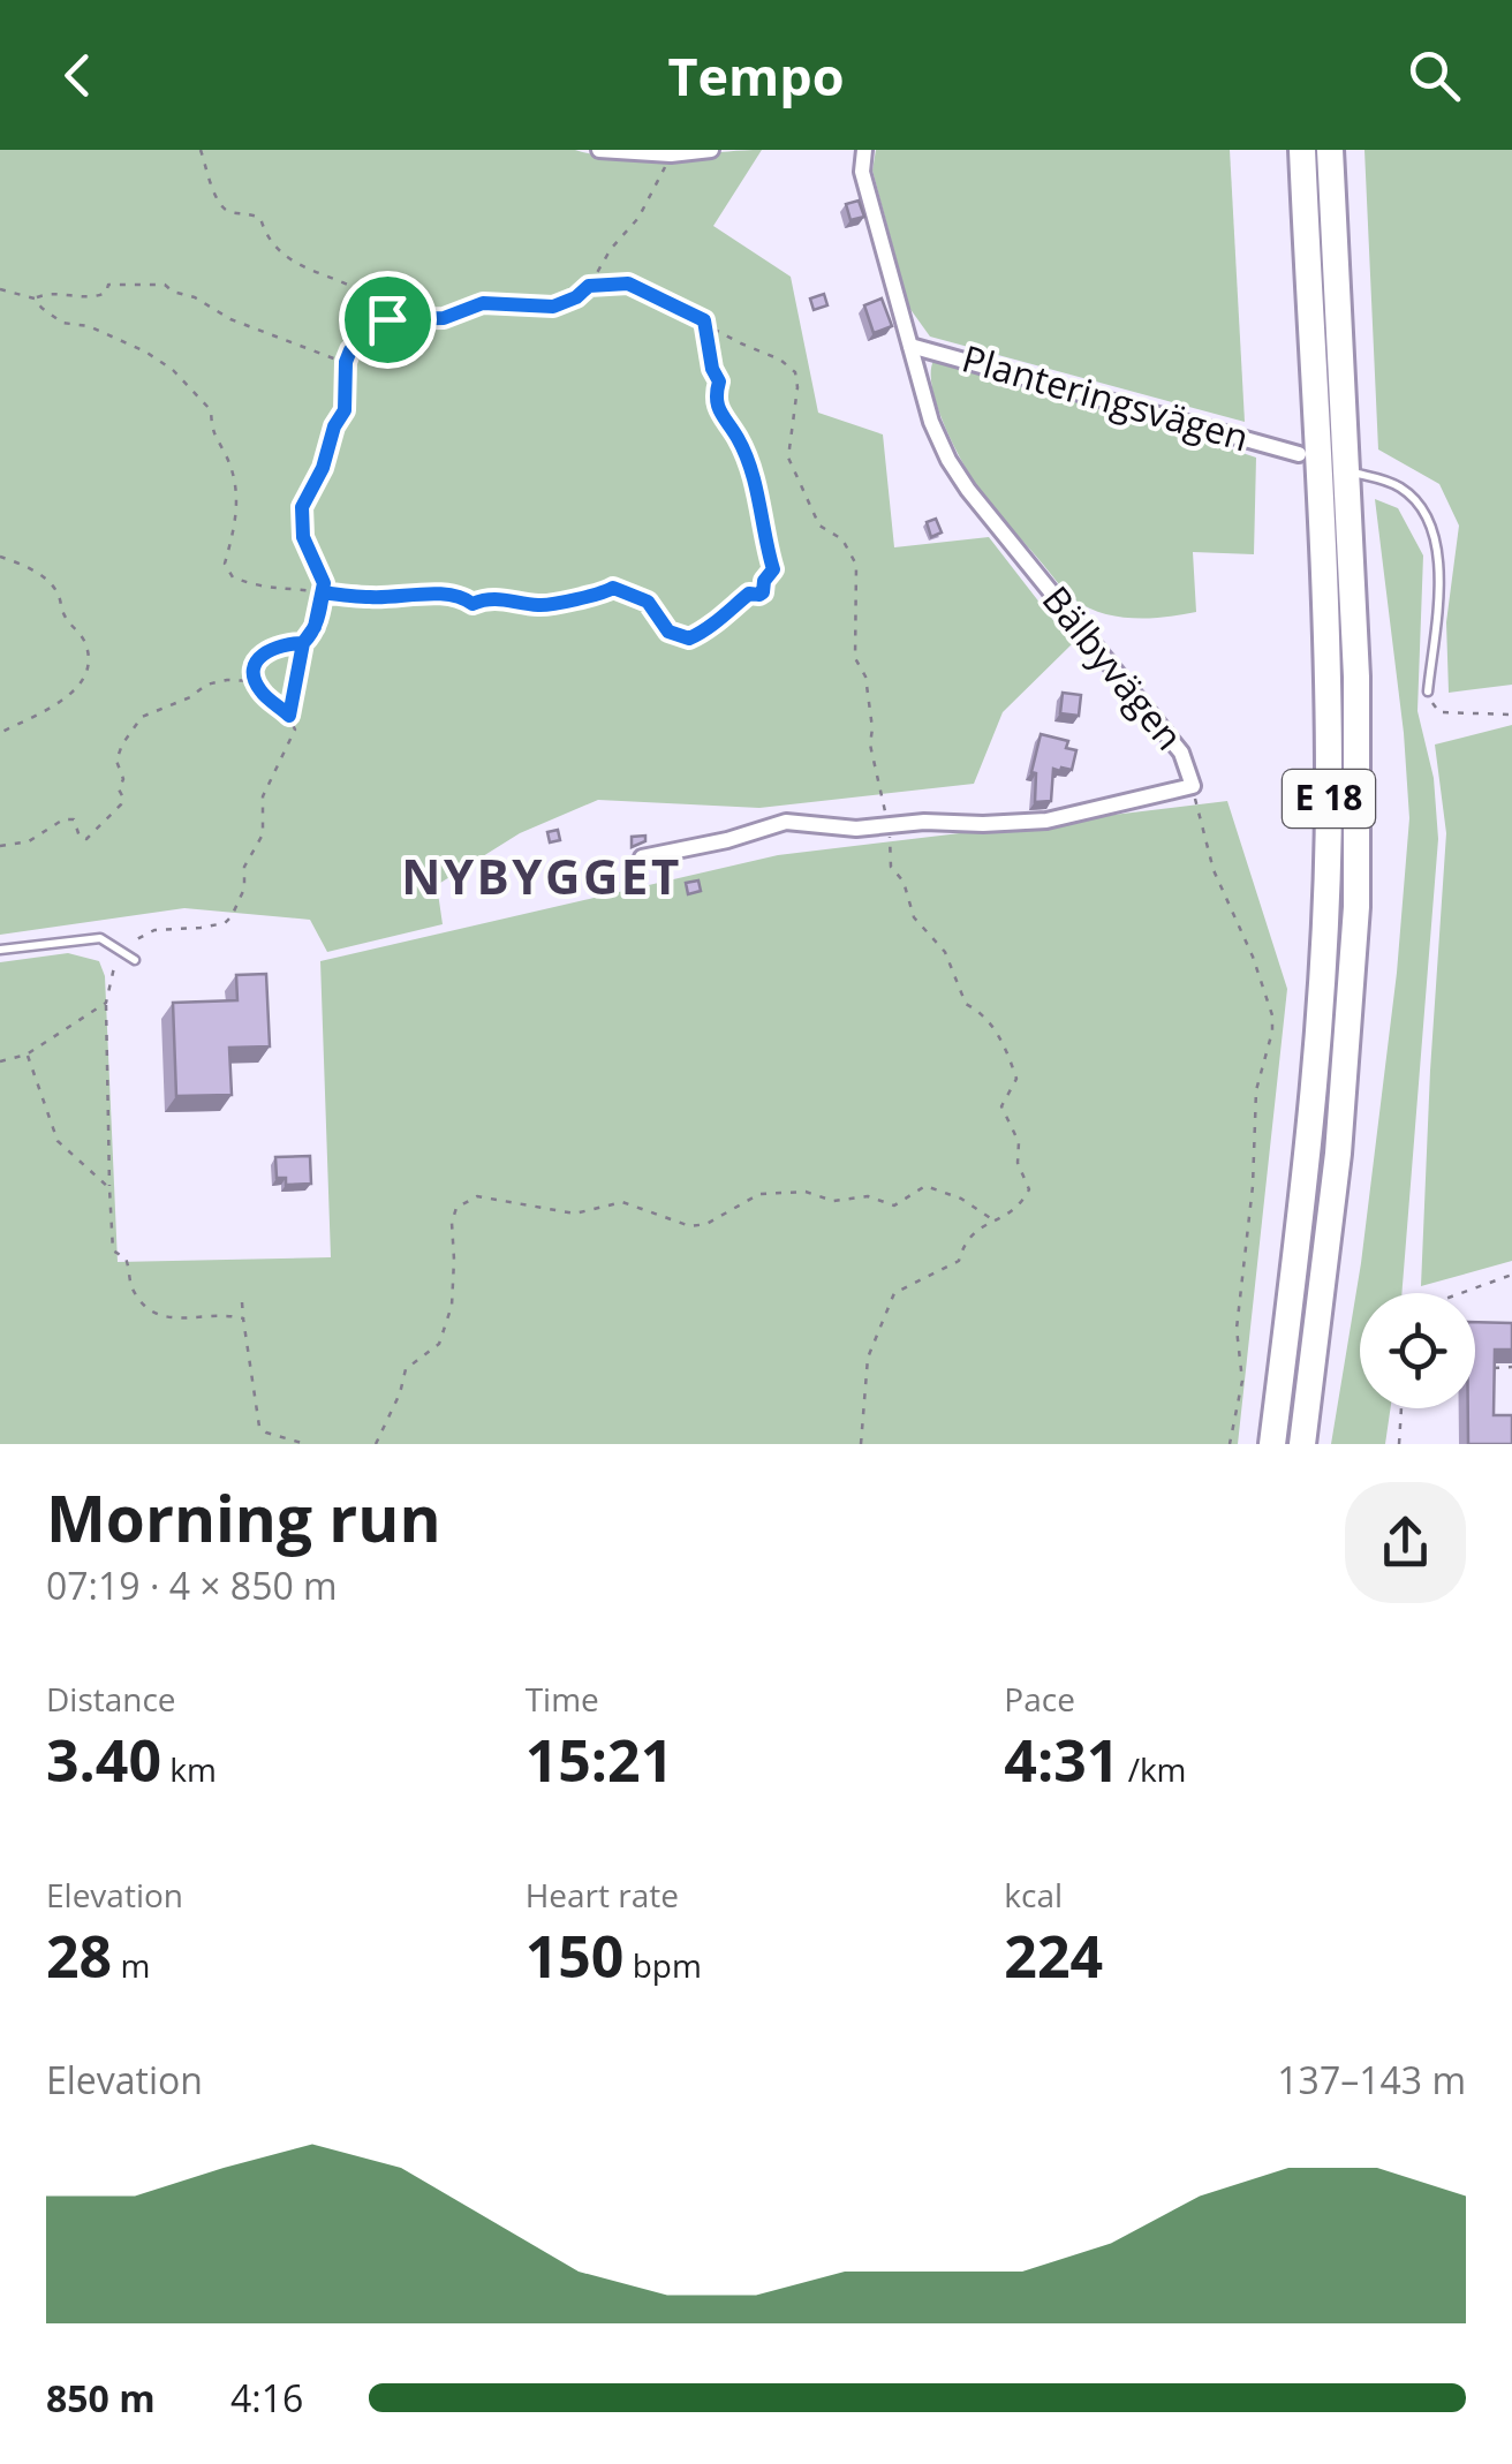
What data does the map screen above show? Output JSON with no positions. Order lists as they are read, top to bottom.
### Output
{
  "streets": {
    "highway": ["E 18"],
    "street": ["Planteringsvägen", "Bälbyvägen"]
  },
  "crossings": [
    ["Planteringsvägen", "Bälbyvägen"]
  ],
  "districts": ["NYBYGGET"],
  "page": {
    "header": "Tempo",
    "heading": ["Morning run", "07:19 · 4 × 850 m"],
    "stats": [
      ["Distance", "3.40 km"],
      ["Time", "15:21"],
      ["Pace", "4:31 /km"],
      ["Elevation", "28 m"],
      ["Heart rate", "150 bpm"],
      ["kcal", "224"]
    ],
    "chart": ["Elevation", "137–143 m"],
    "list": [
      {
        "name": "850 m",
        "note": "4:16"
      }
    ]
  }
}
